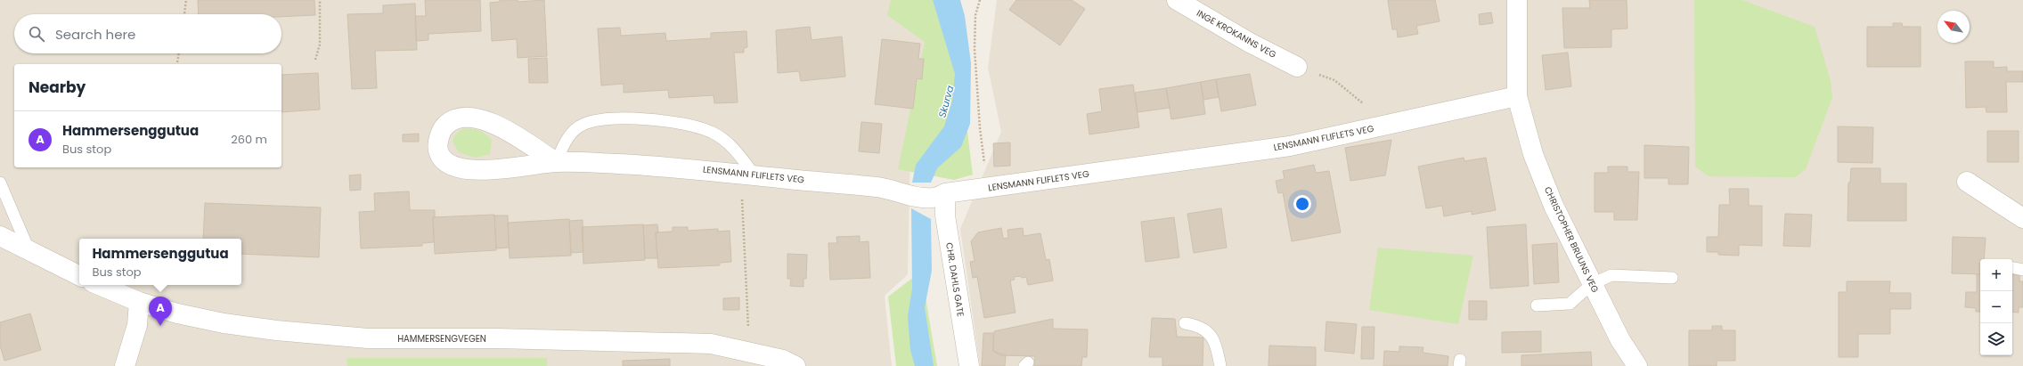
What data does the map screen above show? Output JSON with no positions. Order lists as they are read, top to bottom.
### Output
{
  "streets": {
    "street": [
      "INGE KROKANNS VEG",
      "LENSMANN FLIFLETS VEG",
      "CHRISTOPHER BRUUNS VEG",
      "CHR. DAHLS GATE",
      "HAMMERSENGVEGEN"
    ]
  },
  "crossings": [
    ["LENSMANN FLIFLETS VEG", "CHRISTOPHER BRUUNS VEG"],
    ["LENSMANN FLIFLETS VEG", "CHR. DAHLS GATE"]
  ],
  "water": ["Skurva"],
  "north": "top left",
  "page": {
    "search": "Search here",
    "heading": "Nearby",
    "list": [
      {
        "mark": "A",
        "name": "Hammersenggutua",
        "note": "Bus stop",
        "value": "260 m"
      }
    ],
    "popup": ["Hammersenggutua", "Bus stop"],
    "map_buttons": ["+", "−"],
    "pins": "A"
  }
}
